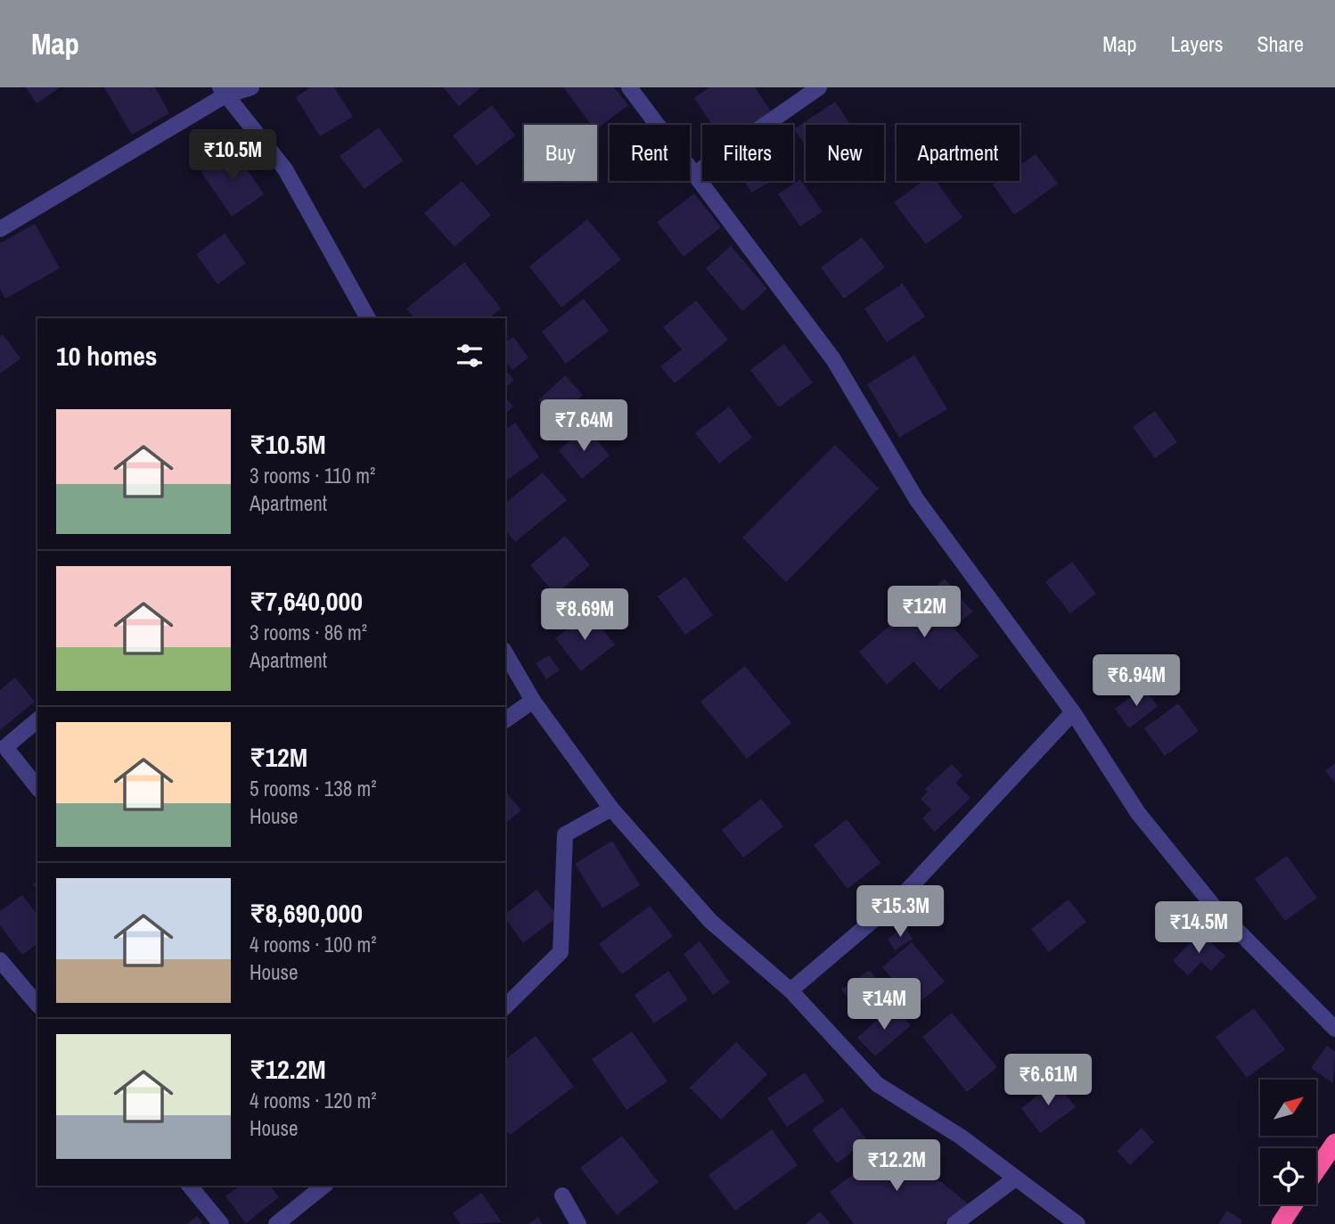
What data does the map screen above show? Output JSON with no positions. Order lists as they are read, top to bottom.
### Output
{
  "north": "top right",
  "page": {
    "header": "Map",
    "nav": ["Map", "Layers", "Share"],
    "chip": [
      "Buy",
      "Rent",
      "Filters",
      "New",
      "Apartment"
    ],
    "price": [
      "₹10.5M",
      "₹7.64M",
      "₹12M",
      "₹8.69M",
      "₹6.94M",
      "₹15.3M",
      "₹14.5M",
      "₹14M",
      "₹6.61M",
      "₹12.2M"
    ],
    "heading": "10 homes",
    "list": [
      {
        "name": "₹10.5M",
        "note": "3 rooms · 110 m² · Apartment"
      },
      {
        "name": "₹7,640,000",
        "note": "3 rooms · 86 m² · Apartment"
      },
      {
        "name": "₹12M",
        "note": "5 rooms · 138 m² · House"
      },
      {
        "name": "₹8,690,000",
        "note": "4 rooms · 100 m² · House"
      },
      {
        "name": "₹12.2M",
        "note": "4 rooms · 120 m² · House"
      }
    ]
  }
}
